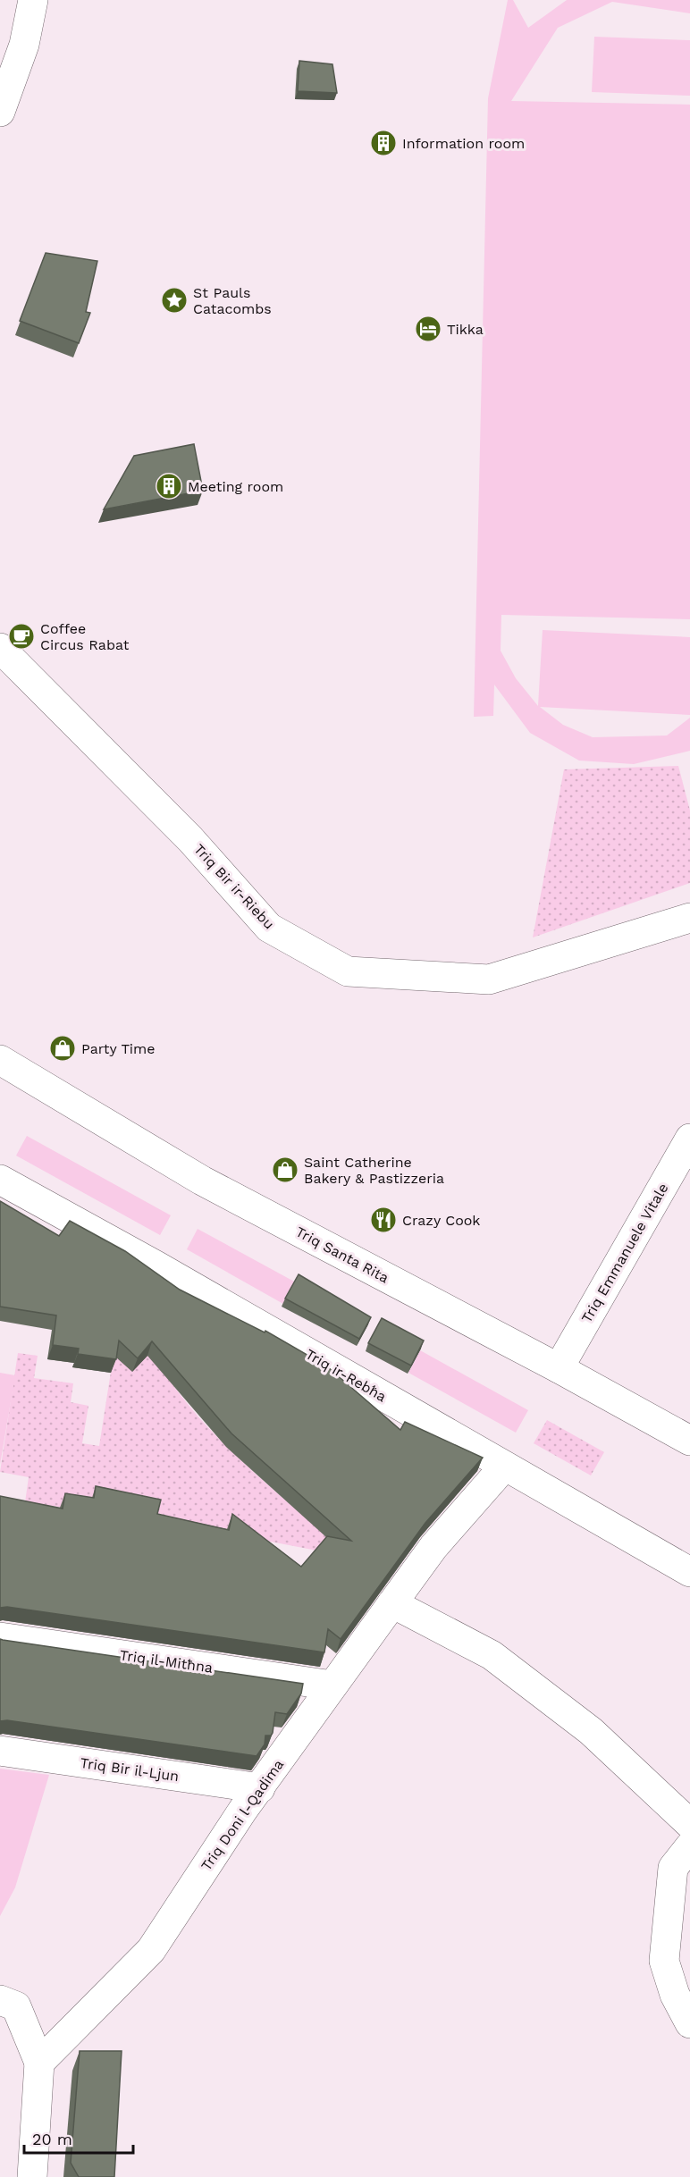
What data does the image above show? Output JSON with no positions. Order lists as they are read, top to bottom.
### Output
{
  "streets": {
    "street": [
      "Triq Bir ir-Riebu",
      "Triq Emmanuele Vitale",
      "Triq Santa Rita",
      "Triq ir-Rebħa",
      "Triq il-Mitħna",
      "Triq Bir il-Ljun",
      "Triq Doni l-Qadima"
    ]
  },
  "crossings": [
    ["Triq Emmanuele Vitale", "Triq Santa Rita"],
    ["Triq ir-Rebħa", "Triq Doni l-Qadima"],
    ["Triq il-Mitħna", "Triq Doni l-Qadima"],
    ["Triq Bir il-Ljun", "Triq Doni l-Qadima"]
  ],
  "places": {
    "building": ["Information room", "Meeting room"],
    "place": ["St Pauls Catacombs"],
    "hotel": ["Tikka"],
    "cafe": ["Coffee Circus Rabat"],
    "shop": ["Party Time", "Saint Catherine Bakery & Pastizzeria"],
    "restaurant": ["Crazy Cook"]
  },
  "scale_bar": "20 m"
}
